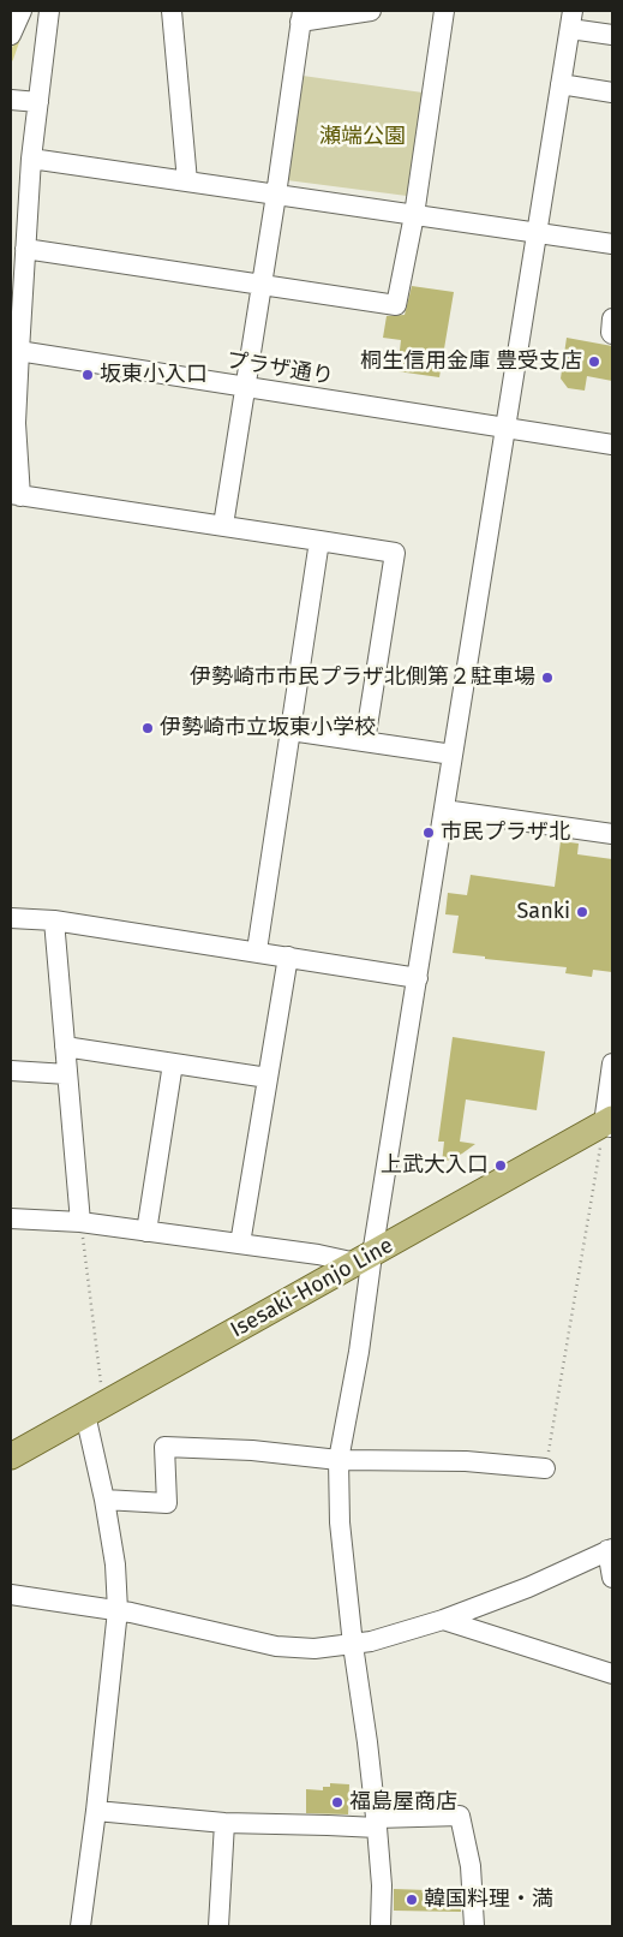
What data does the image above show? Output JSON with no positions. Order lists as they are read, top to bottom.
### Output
{
  "streets": {
    "main road": ["Isesaki-Honjo Line"],
    "street": ["プラザ通り"]
  },
  "parks": ["瀬端公園"],
  "places": [
    "桐生信用金庫 豊受支店",
    "坂東小入口",
    "伊勢崎市市民プラザ北側第２駐車場",
    "伊勢崎市立坂東小学校",
    "市民プラザ北",
    "Sanki",
    "上武大入口",
    "福島屋商店",
    "韓国料理・満"
  ]
}
